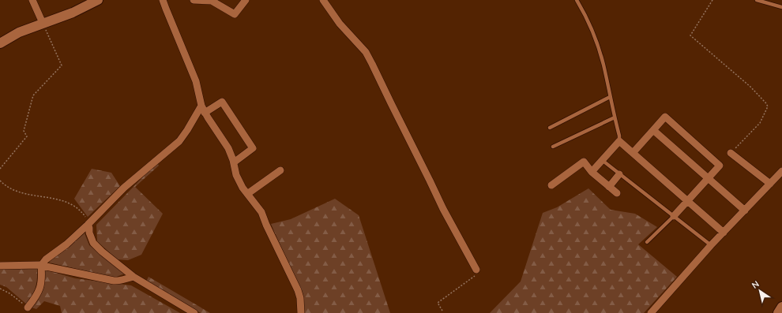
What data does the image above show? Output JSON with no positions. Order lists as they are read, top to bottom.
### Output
{
  "north": "top left"
}
